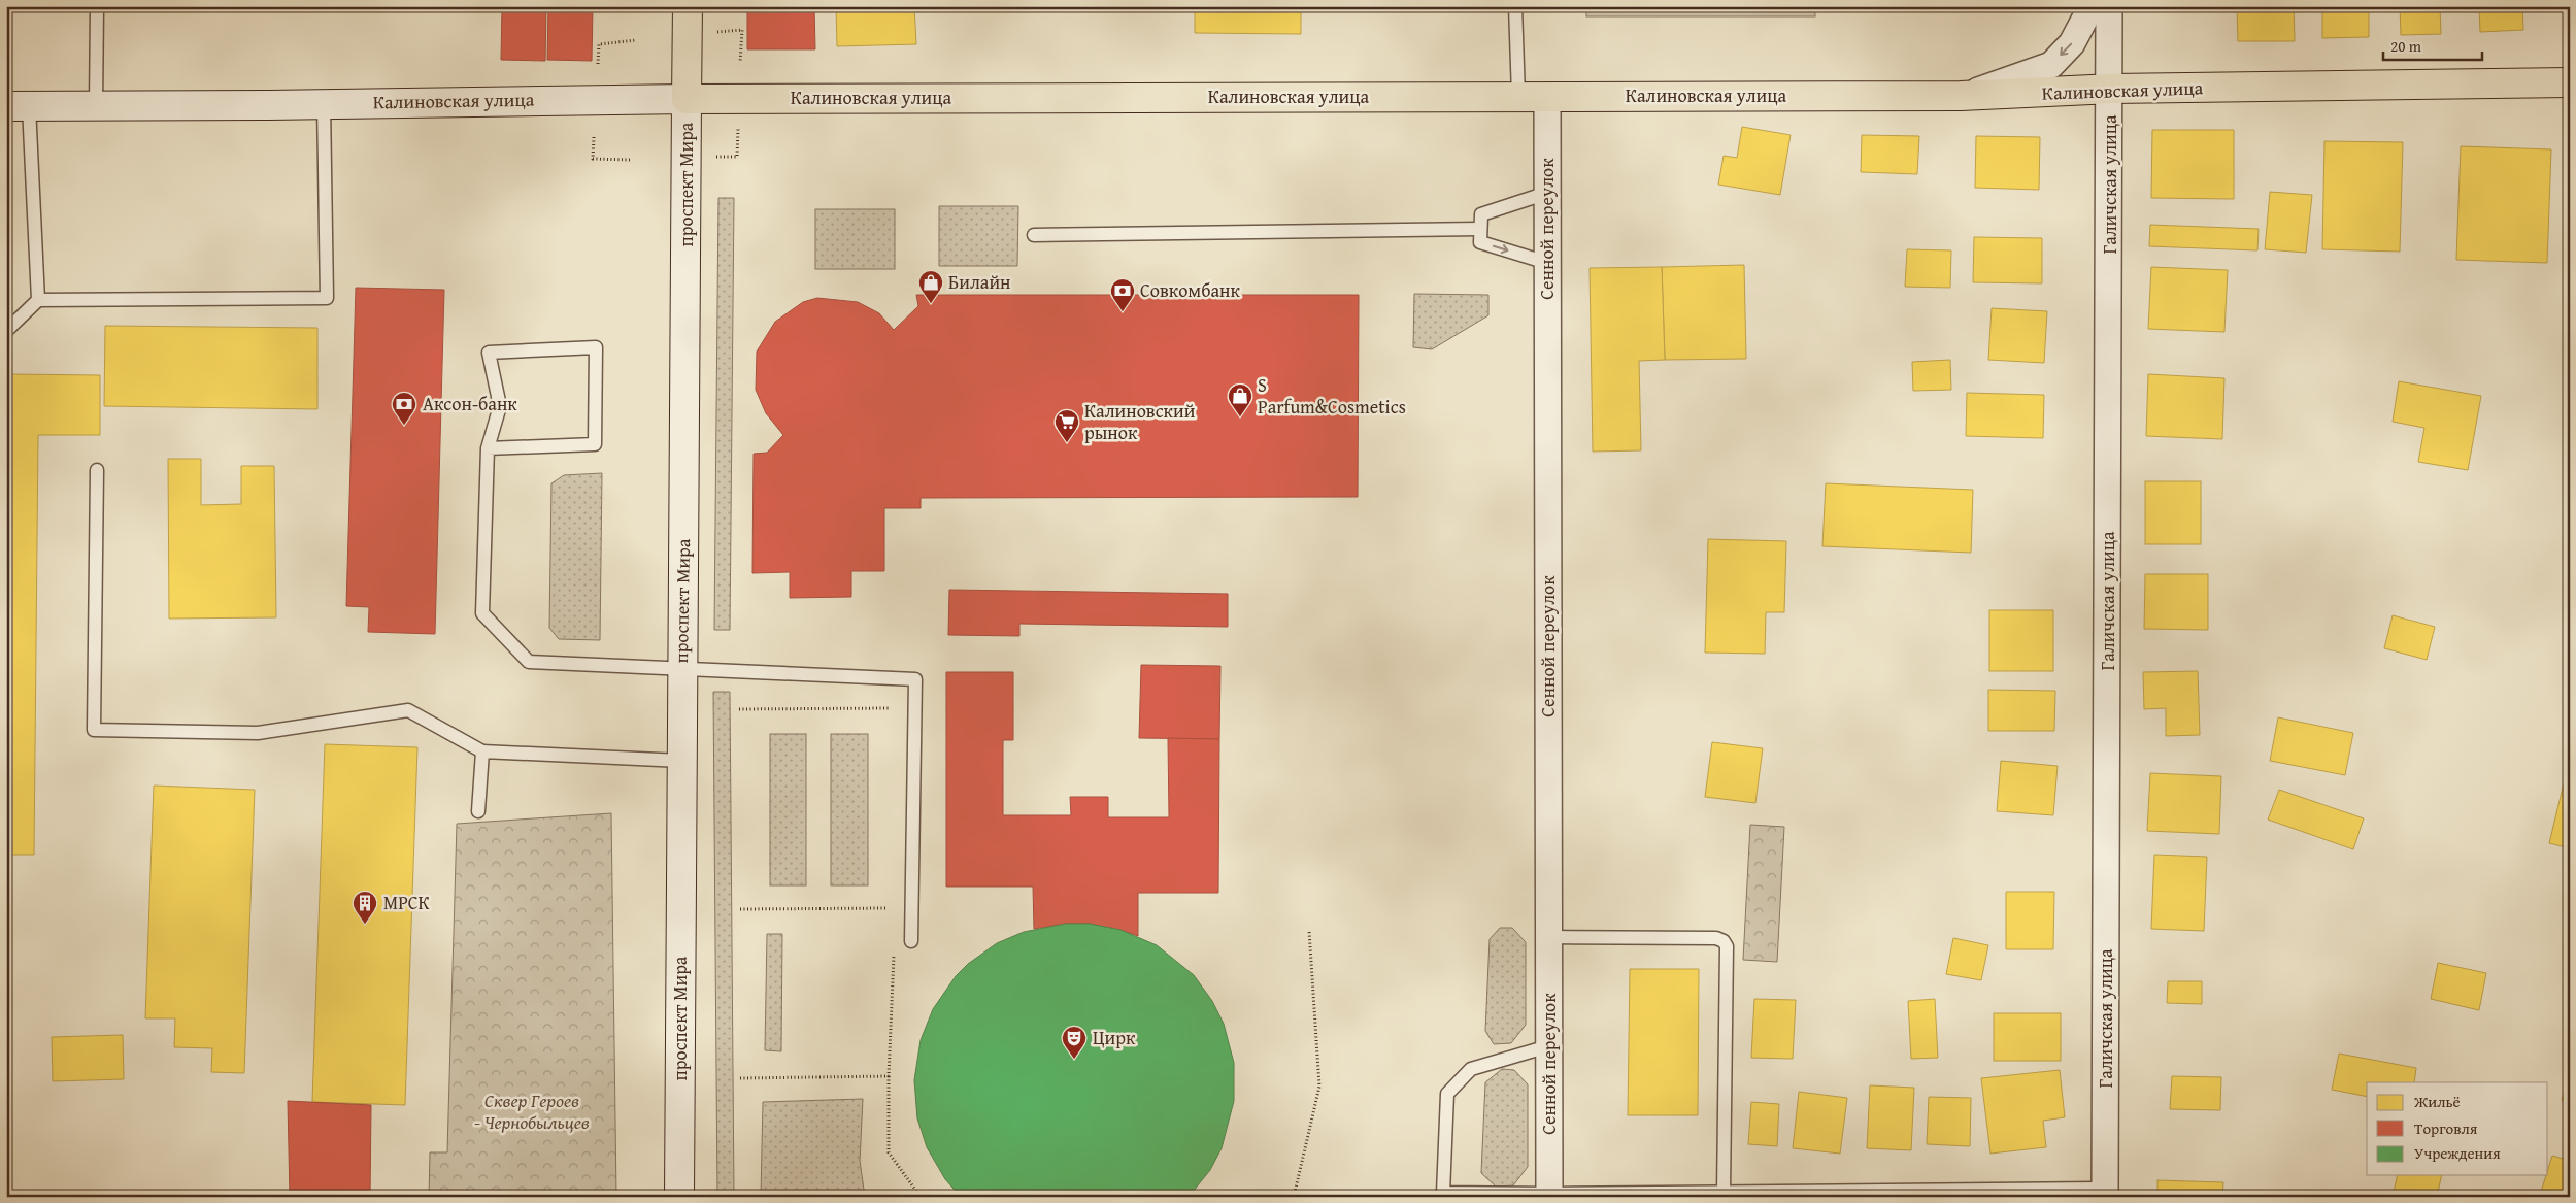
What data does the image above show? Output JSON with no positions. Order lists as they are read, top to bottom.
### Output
{
  "streets": {
    "main road": ["Калиновская улица", "проспект Мира"],
    "street": ["Галичская улица", "Сенной переулок"]
  },
  "crossings": [
    ["Калиновская улица", "проспект Мира"],
    ["Калиновская улица", "Галичская улица"],
    ["Калиновская улица", "Сенной переулок"]
  ],
  "parks": ["Сквер Героев - Чернобыльцев"],
  "places": {
    "shop": ["Билайн", "S Parfum&Cosmetics"],
    "bank": ["Совкомбанк", "Аксон-банк"],
    "supermarket": ["Калиновский рынок"],
    "building": ["МРСК"],
    "theatre": ["Цирк"]
  },
  "legend": ["Жильё", "Торговля", "Учреждения"],
  "scale_bar": "20 m"
}
